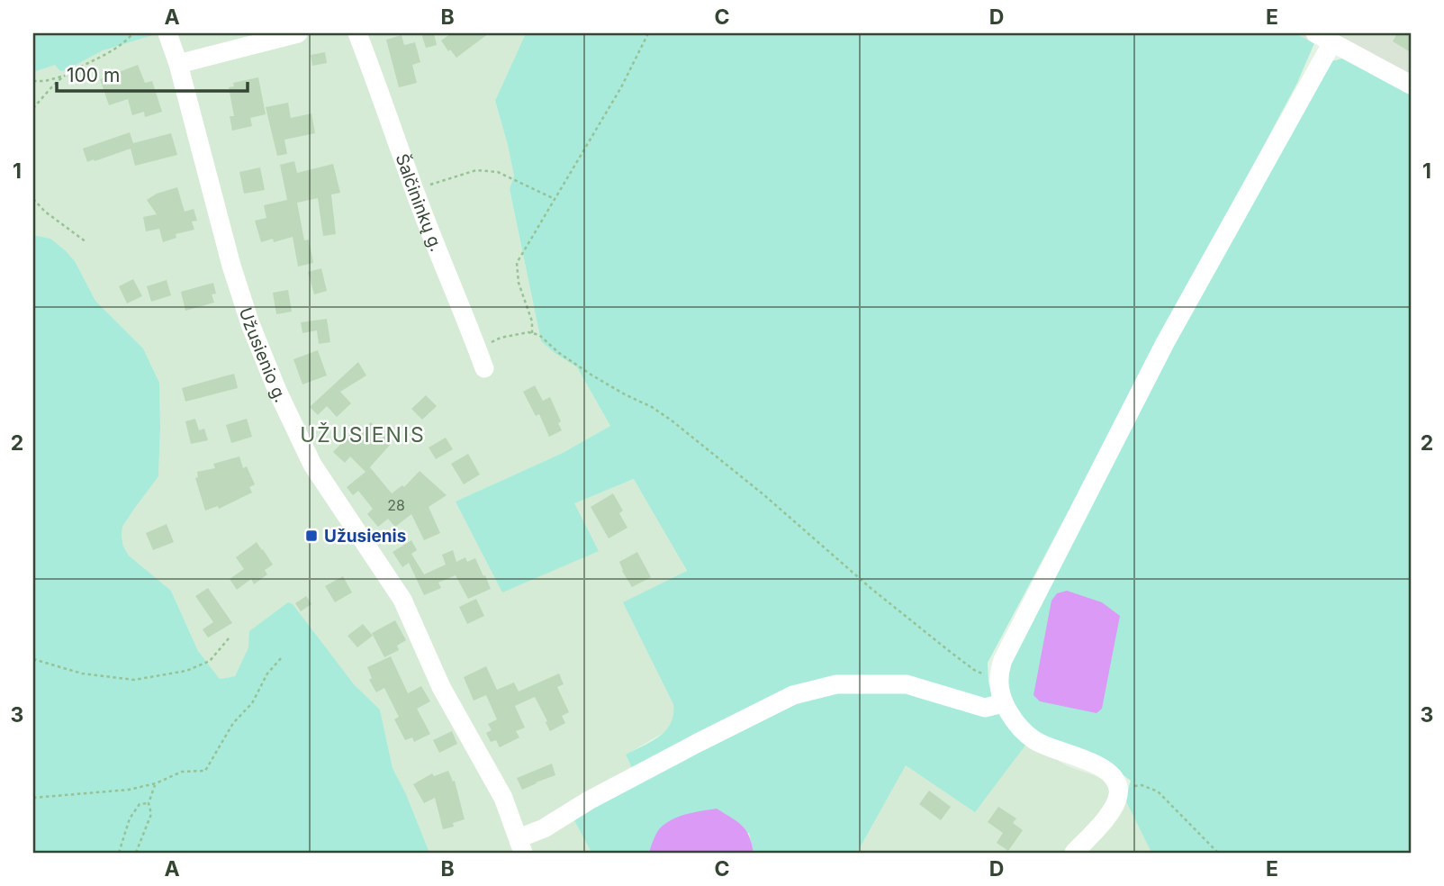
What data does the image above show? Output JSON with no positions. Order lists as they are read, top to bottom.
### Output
{
  "streets": {
    "street": ["Šalčininkų g.", "Užusienio g."]
  },
  "districts": ["UŽUSIENIS"],
  "places": {
    "transit": ["Užusienis"]
  },
  "house_numbers": ["28"],
  "scale_bar": "100 m",
  "grid": {
    "columns": [
      "A",
      "B",
      "C",
      "D",
      "E"
    ],
    "rows": ["1", "2", "3"]
  }
}
